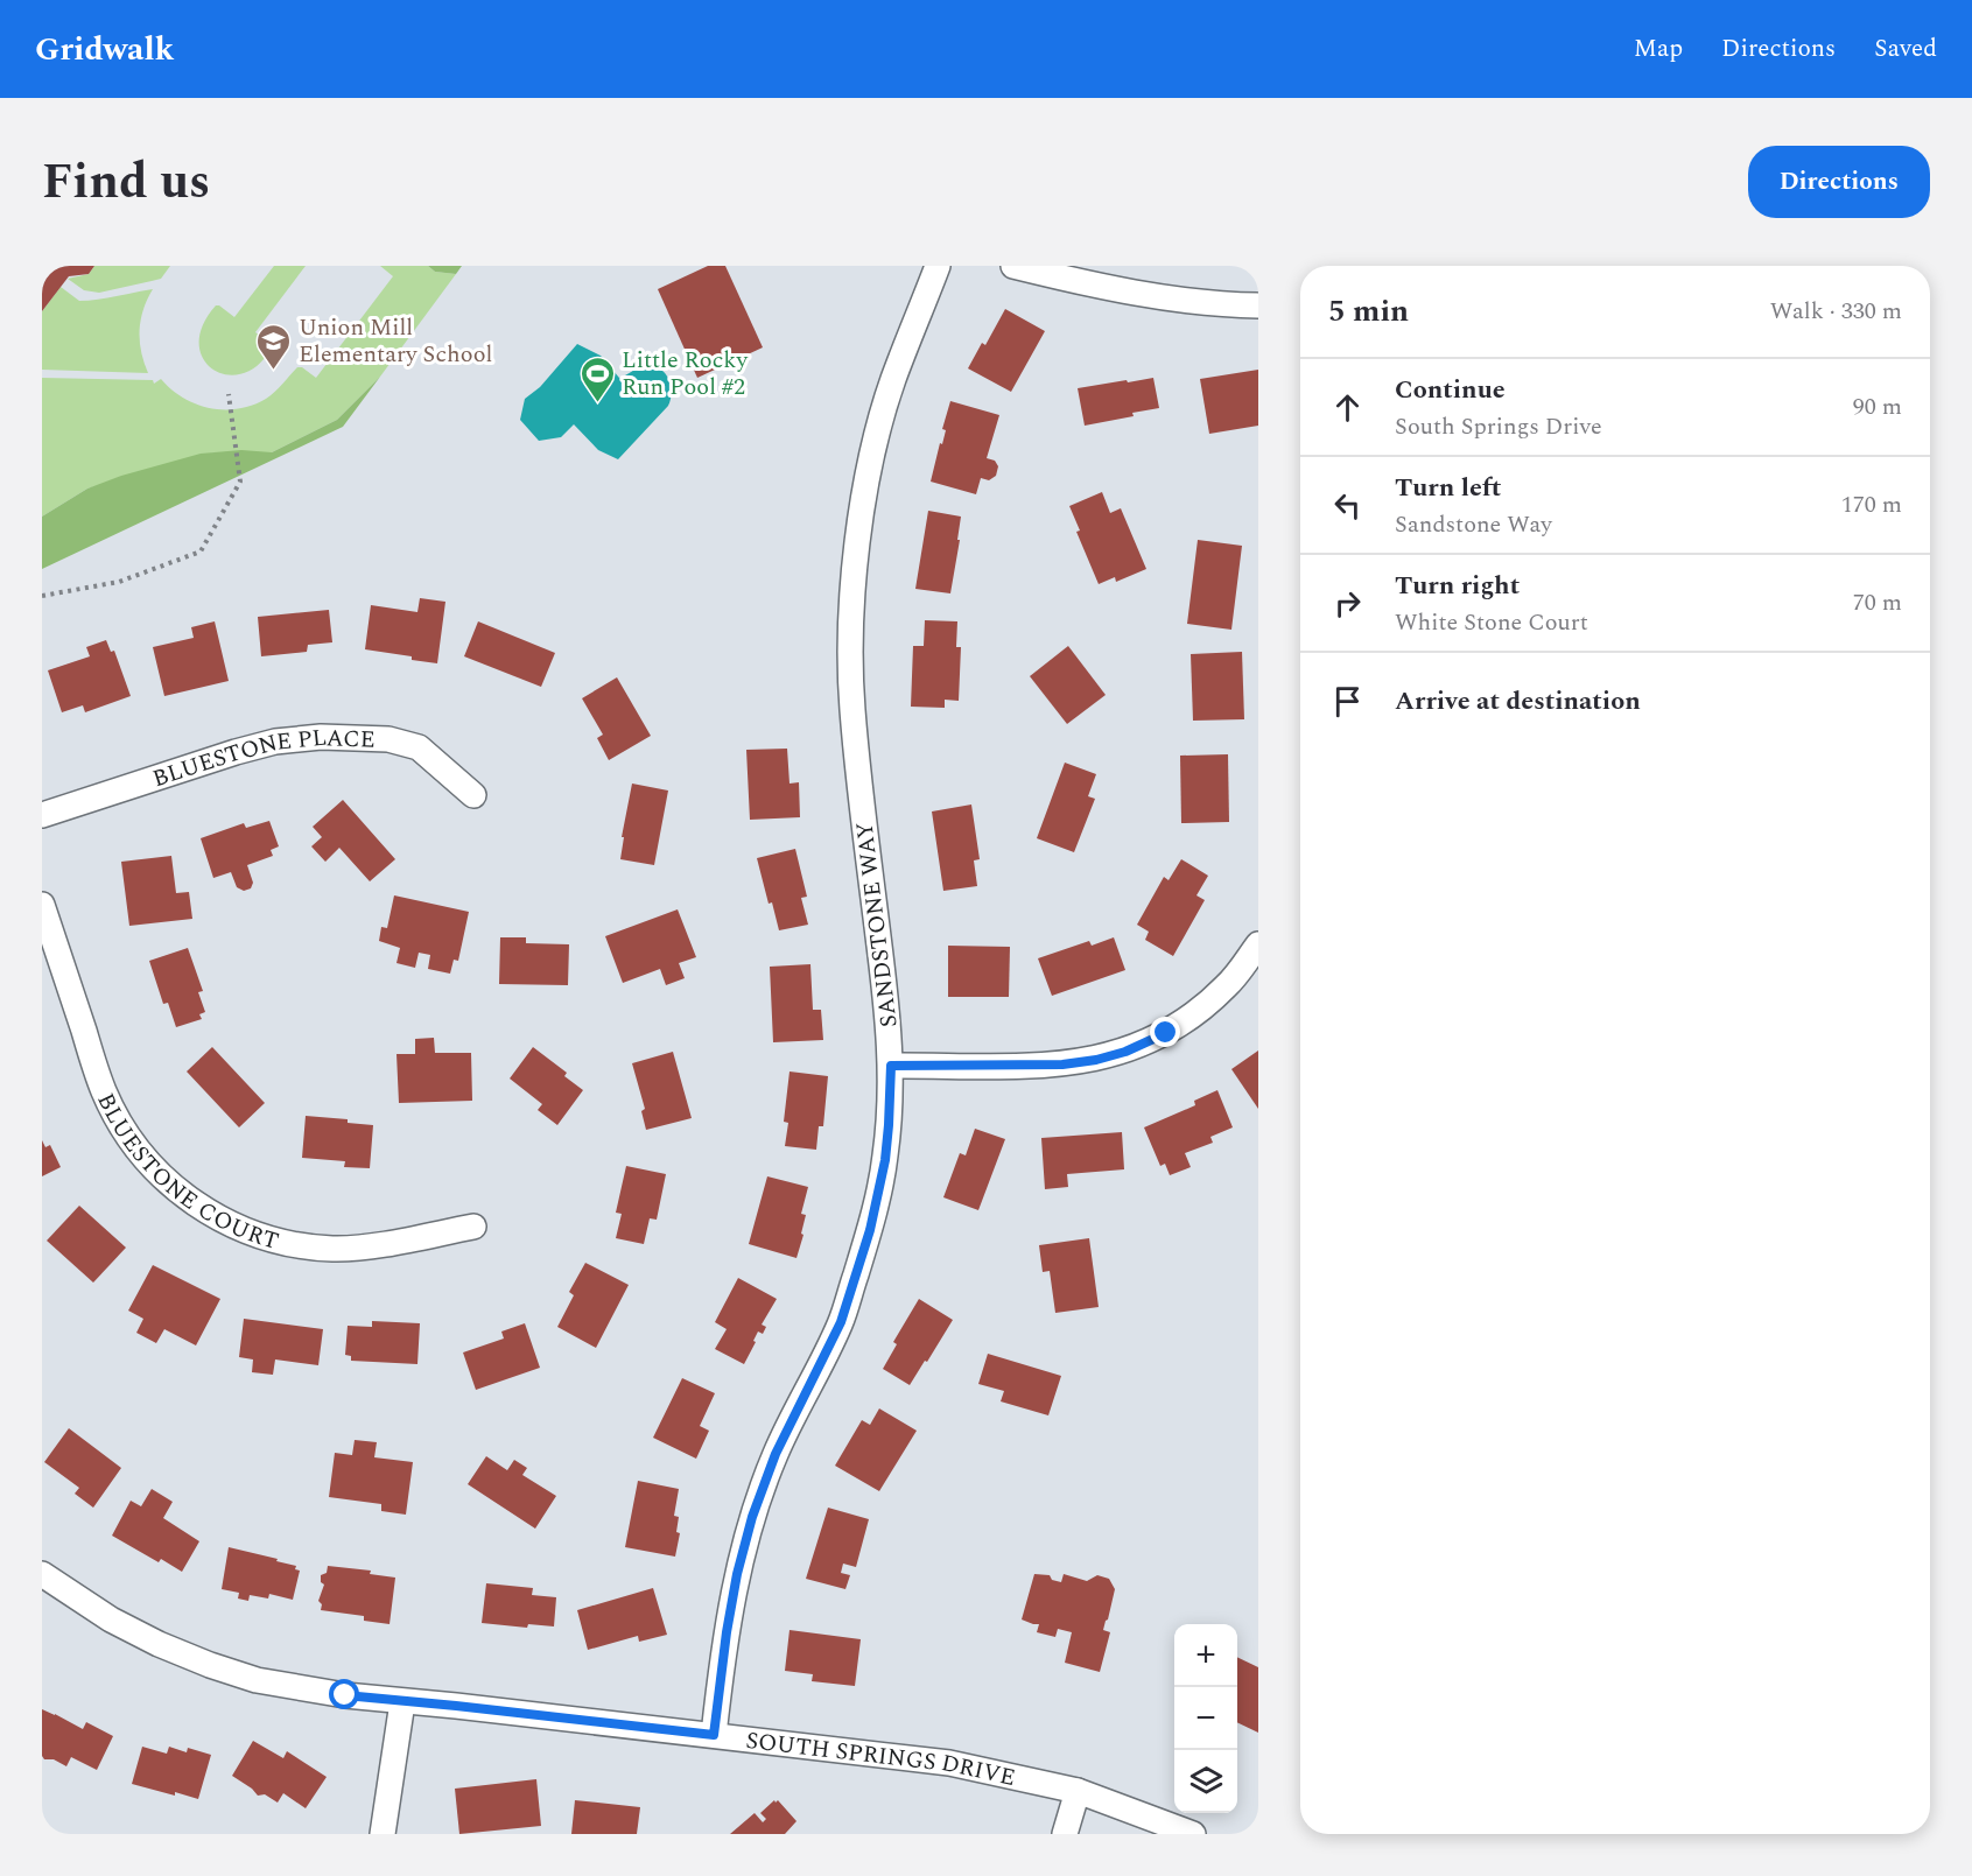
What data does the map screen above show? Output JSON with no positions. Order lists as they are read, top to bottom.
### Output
{
  "streets": {
    "street": [
      "BLUESTONE PLACE",
      "SANDSTONE WAY",
      "BLUESTONE COURT",
      "SOUTH SPRINGS DRIVE"
    ]
  },
  "crossings": [
    ["SANDSTONE WAY", "SOUTH SPRINGS DRIVE"]
  ],
  "places": {
    "school or university": ["Union Mill Elementary School"],
    "sports": ["Little Rocky Run Pool #2"]
  },
  "page": {
    "header": "Gridwalk",
    "nav": ["Map", "Directions", "Saved"],
    "title": "Find us",
    "buttons": "Directions",
    "heading": ["5 min", "Walk · 330 m"],
    "list": [
      ["Continue", "South Springs Drive", "90 m"],
      ["Turn left", "Sandstone Way", "170 m"],
      ["Turn right", "White Stone Court", "70 m"],
      "Arrive at destination"
    ],
    "map_buttons": ["+", "−"]
  }
}
